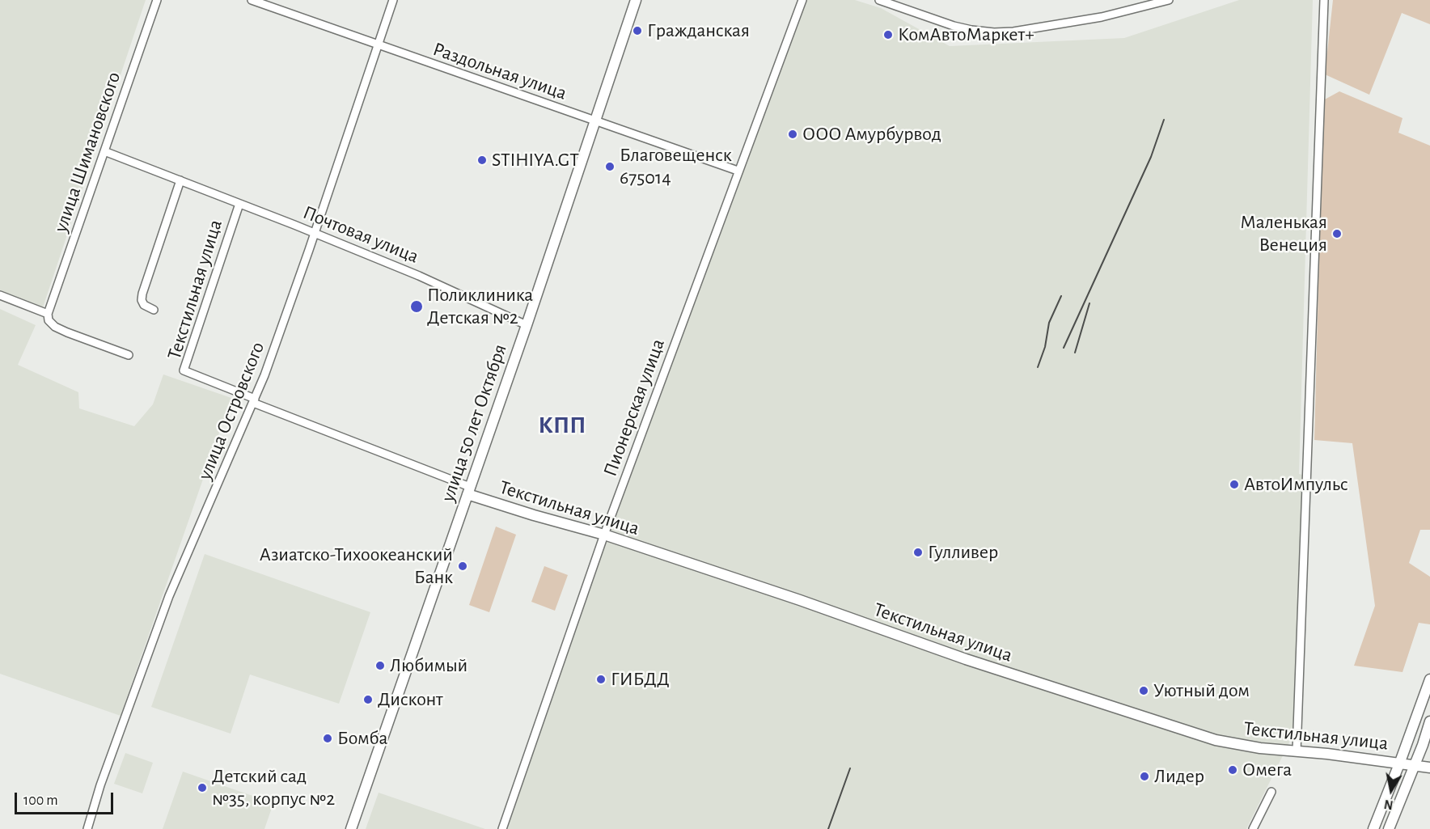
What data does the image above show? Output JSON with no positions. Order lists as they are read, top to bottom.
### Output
{
  "streets": {
    "main road": ["Текстильная улица", "улица 50 лет Октября"],
    "street": [
      "Раздольная улица",
      "улица Шимановского",
      "Почтовая улица",
      "Пионерская улица",
      "улица Островского"
    ]
  },
  "crossings": [
    ["Раздольная улица", "Пионерская улица"],
    ["Раздольная улица", "улица Островского"],
    ["Раздольная улица", "улица 50 лет Октября"],
    ["улица Шимановского", "Почтовая улица"],
    ["Почтовая улица", "Текстильная улица"],
    ["Почтовая улица", "улица Островского"],
    ["Почтовая улица", "улица 50 лет Октября"],
    ["Текстильная улица", "Пионерская улица"],
    ["Текстильная улица", "улица Островского"],
    ["Текстильная улица", "улица 50 лет Октября"]
  ],
  "districts": ["КПП"],
  "places": [
    "Гражданская",
    "КомАвтоМаркет+",
    "ООО Амурбурвод",
    "STIHIYA.GT",
    "Благовещенск 675014",
    "Маленькая Венеция",
    "Поликлиника Детская №2",
    "АвтоИмпульс",
    "Гулливер",
    "Азиатско-Тихоокеанский Банк",
    "Любимый",
    "ГИБДД",
    "Уютный дом",
    "Дисконт",
    "Бомба",
    "Омега",
    "Лидер",
    "Детский сад №35, корпус №2"
  ],
  "scale_bar": "100 m",
  "north": "bottom"
}
